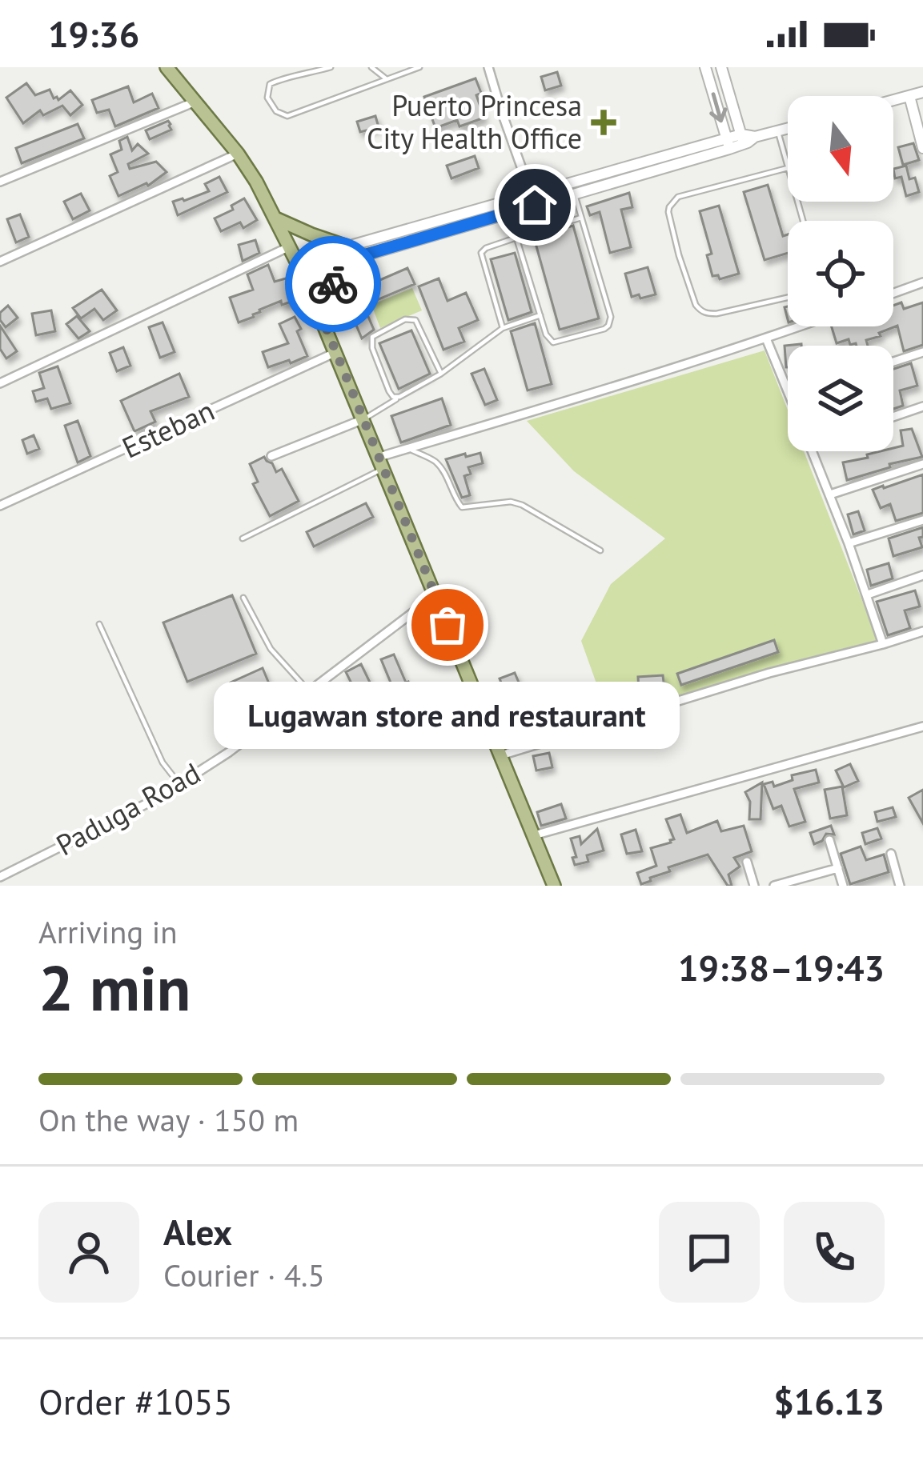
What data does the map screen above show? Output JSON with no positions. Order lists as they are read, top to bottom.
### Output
{
  "streets": {
    "street": ["Esteban", "Paduga Road"]
  },
  "places": {
    "health": ["Puerto Princesa City Health Office"],
    "other": ["Lugawan store and restaurant"]
  },
  "north": "bottom",
  "page": {
    "status": "19:36",
    "bubble": "Lugawan store and restaurant",
    "heading": ["2 min", "Arriving in", "19:38–19:43"],
    "panel": [
      "Alex",
      "Courier · 4.5",
      "Order #1055",
      "$16.13"
    ],
    "bar": "On the way · 150 m"
  }
}
